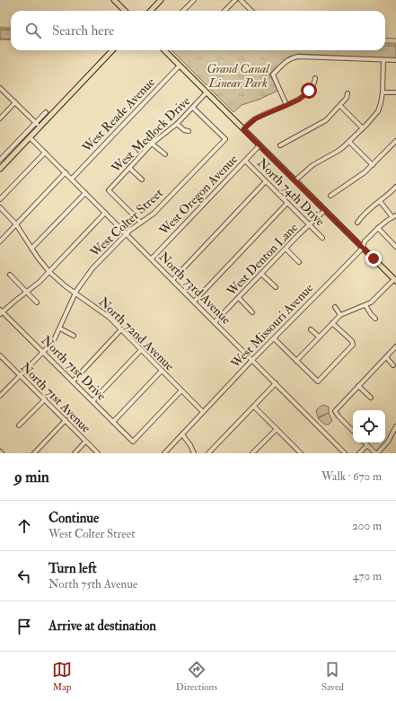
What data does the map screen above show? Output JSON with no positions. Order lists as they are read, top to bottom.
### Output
{
  "streets": {
    "street": [
      "West Reade Avenue",
      "West Medlock Drive",
      "North 74th Drive",
      "West Oregon Avenue",
      "West Colter Street",
      "West Denton Lane",
      "North 73rd Avenue",
      "West Missouri Avenue",
      "North 72nd Avenue",
      "North 71st Drive",
      "North 71st Avenue"
    ]
  },
  "crossings": [
    ["West Reade Avenue", "North 73rd Avenue"],
    ["West Medlock Drive", "West Colter Street"],
    ["North 74th Drive", "West Oregon Avenue"],
    ["North 74th Drive", "West Denton Lane"],
    ["West Oregon Avenue", "North 73rd Avenue"],
    ["West Colter Street", "North 73rd Avenue"],
    ["West Colter Street", "North 72nd Avenue"],
    ["West Colter Street", "North 71st Drive"],
    ["West Colter Street", "North 71st Avenue"],
    ["West Denton Lane", "North 73rd Avenue"],
    ["North 73rd Avenue", "West Missouri Avenue"],
    ["West Missouri Avenue", "North 72nd Avenue"],
    ["North 72nd Avenue", "North 71st Drive"]
  ],
  "parks": ["Grand Canal Linear Park"],
  "page": {
    "search": "Search here",
    "heading": ["9 min", "Walk · 670 m"],
    "list": [
      ["Continue", "West Colter Street", "200 m"],
      ["Turn left", "North 75th Avenue", "470 m"],
      "Arrive at destination"
    ],
    "nav": ["Map", "Directions", "Saved"]
  }
}
